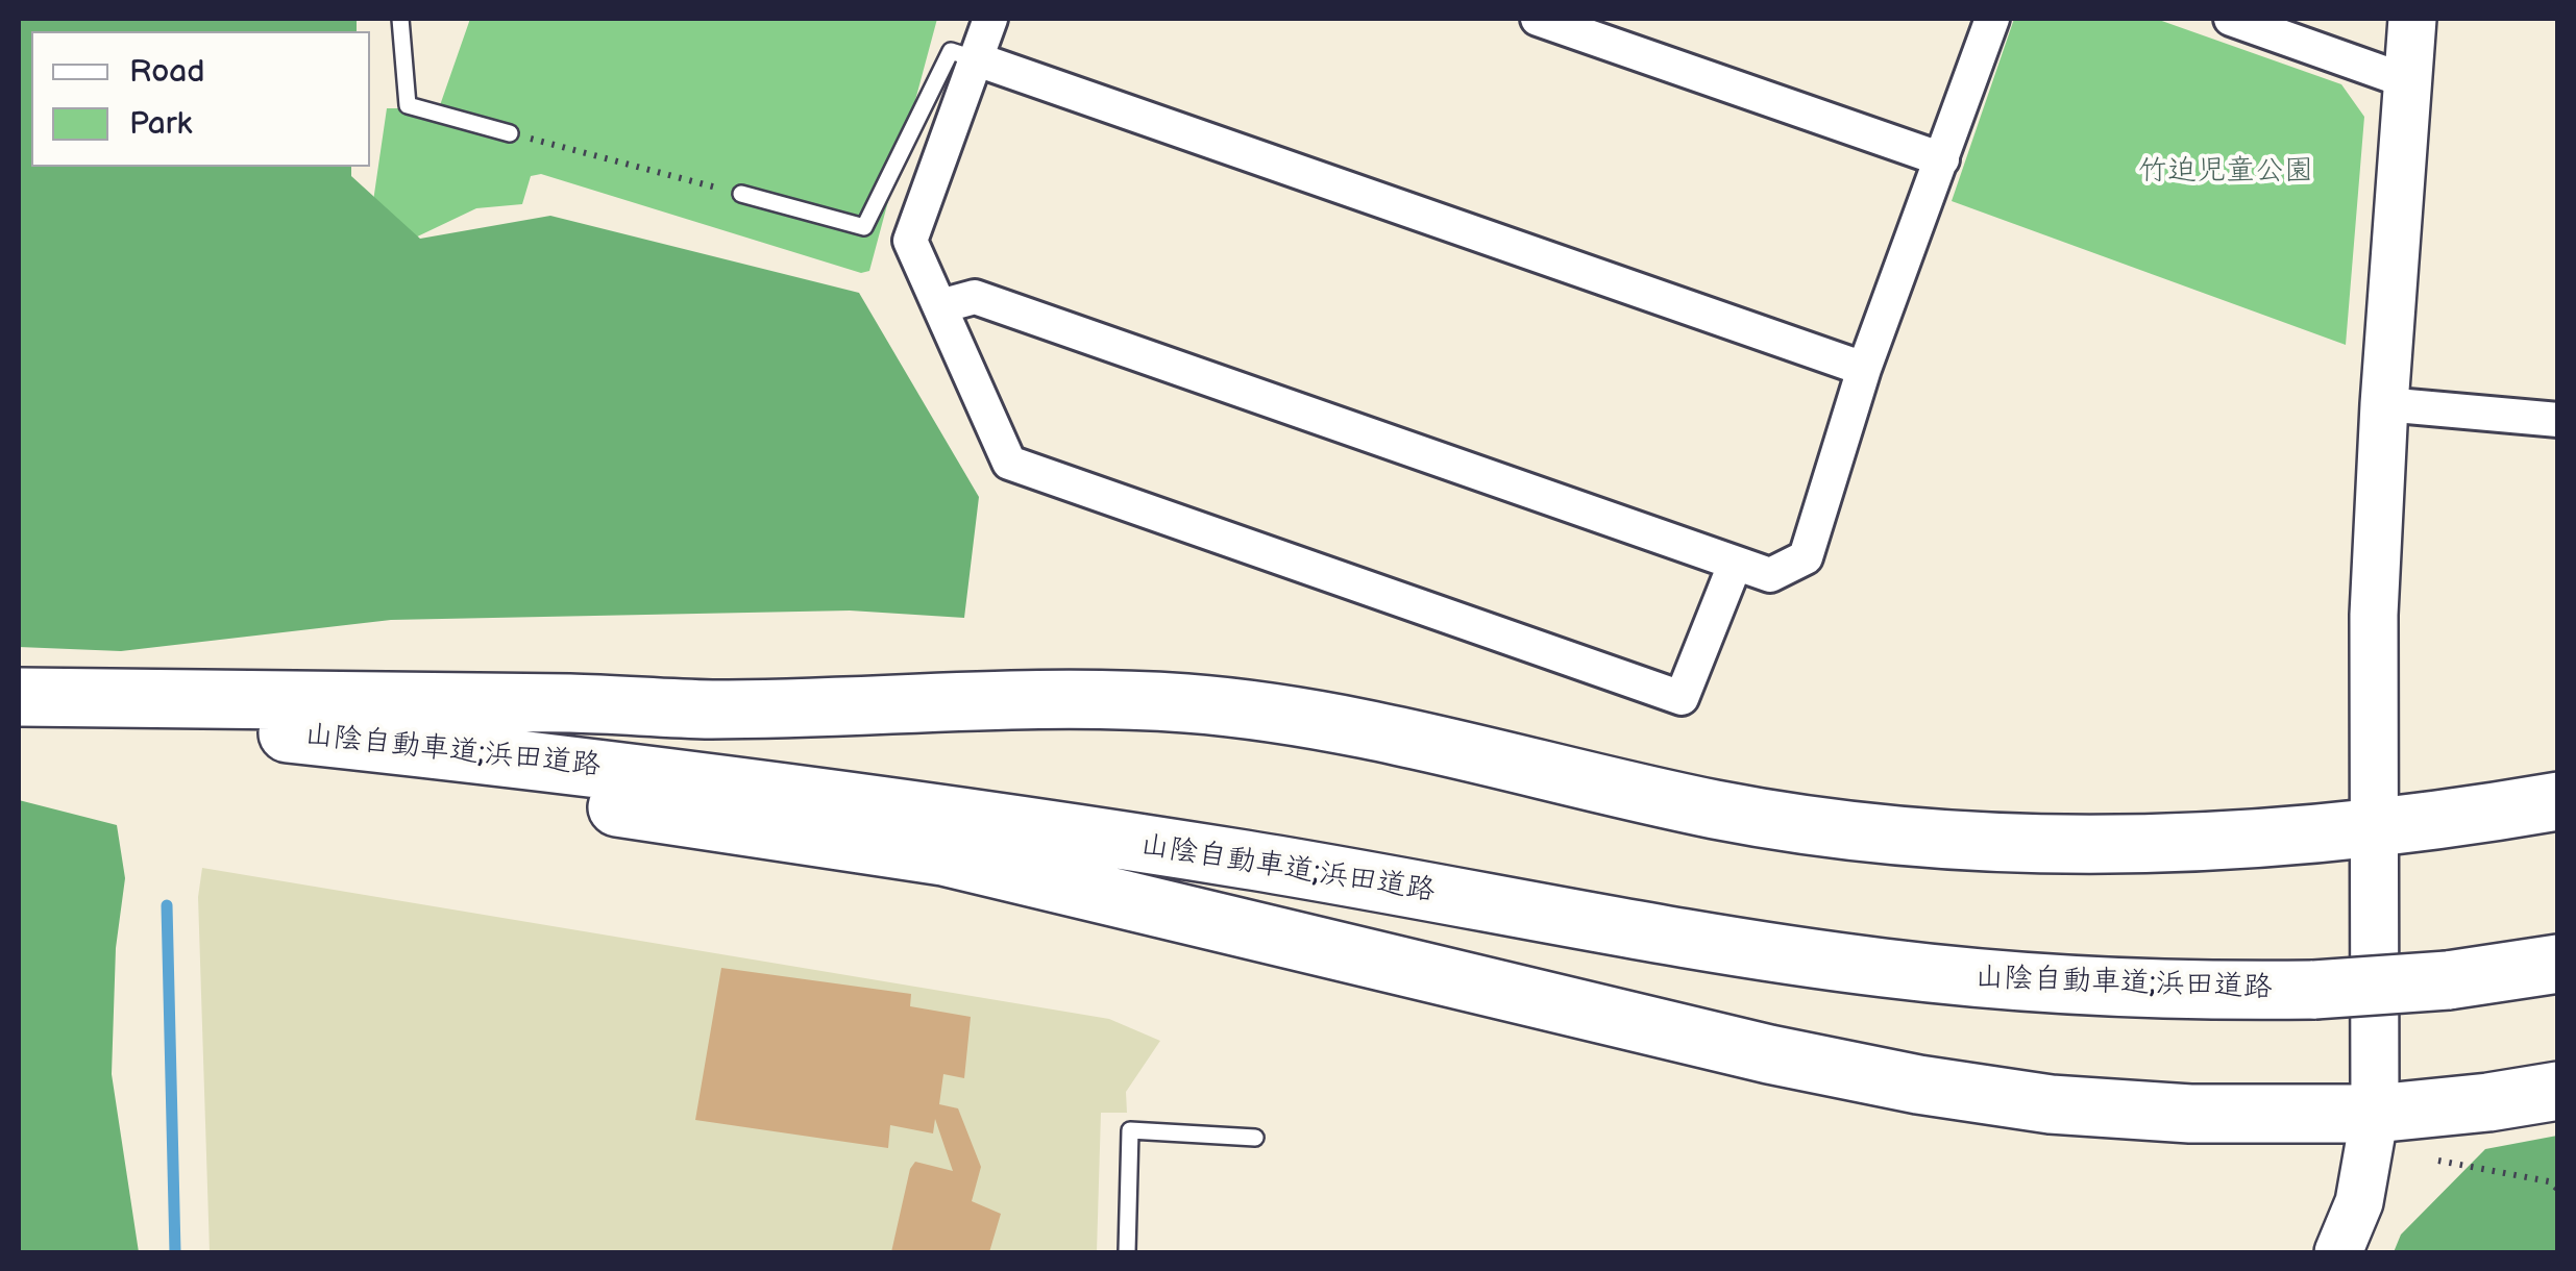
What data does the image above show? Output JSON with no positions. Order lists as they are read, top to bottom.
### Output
{
  "streets": {
    "highway": ["山陰自動車道;浜田道路"]
  },
  "parks": ["竹迫児童公園"],
  "legend": ["Road", "Park"]
}
